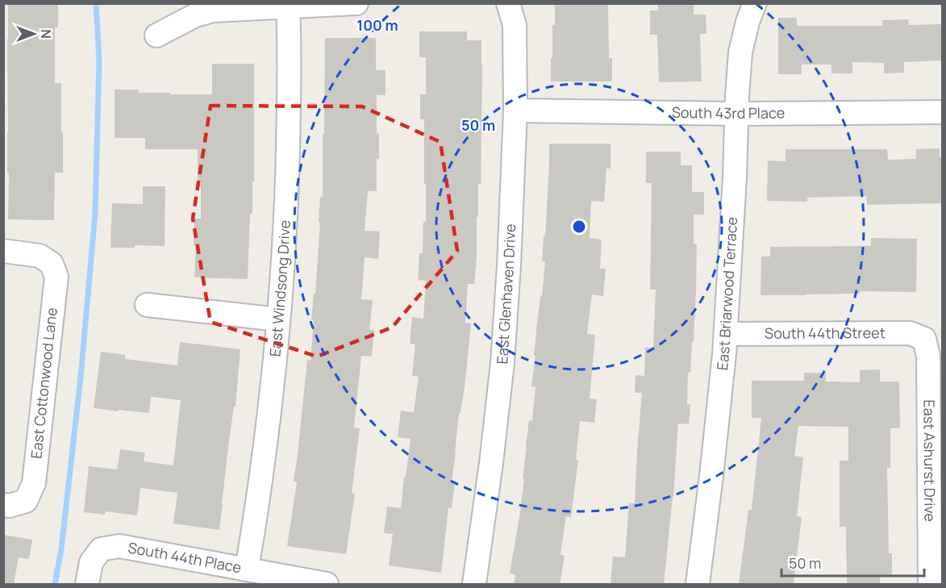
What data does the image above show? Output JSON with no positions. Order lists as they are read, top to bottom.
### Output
{
  "streets": {
    "street": [
      "South 43rd Place",
      "East Windsong Drive",
      "East Briarwood Terrace",
      "East Glenhaven Drive",
      "South 44th Street",
      "East Cottonwood Lane",
      "East Ashurst Drive",
      "South 44th Place"
    ]
  },
  "crossings": [
    ["South 43rd Place", "East Briarwood Terrace"],
    ["South 43rd Place", "East Glenhaven Drive"],
    ["East Windsong Drive", "South 44th Place"],
    ["East Briarwood Terrace", "South 44th Street"],
    ["South 44th Street", "East Ashurst Drive"]
  ],
  "scale_bar": "50 m",
  "north": "right",
  "rings": ["100 m", "50 m"]
}
